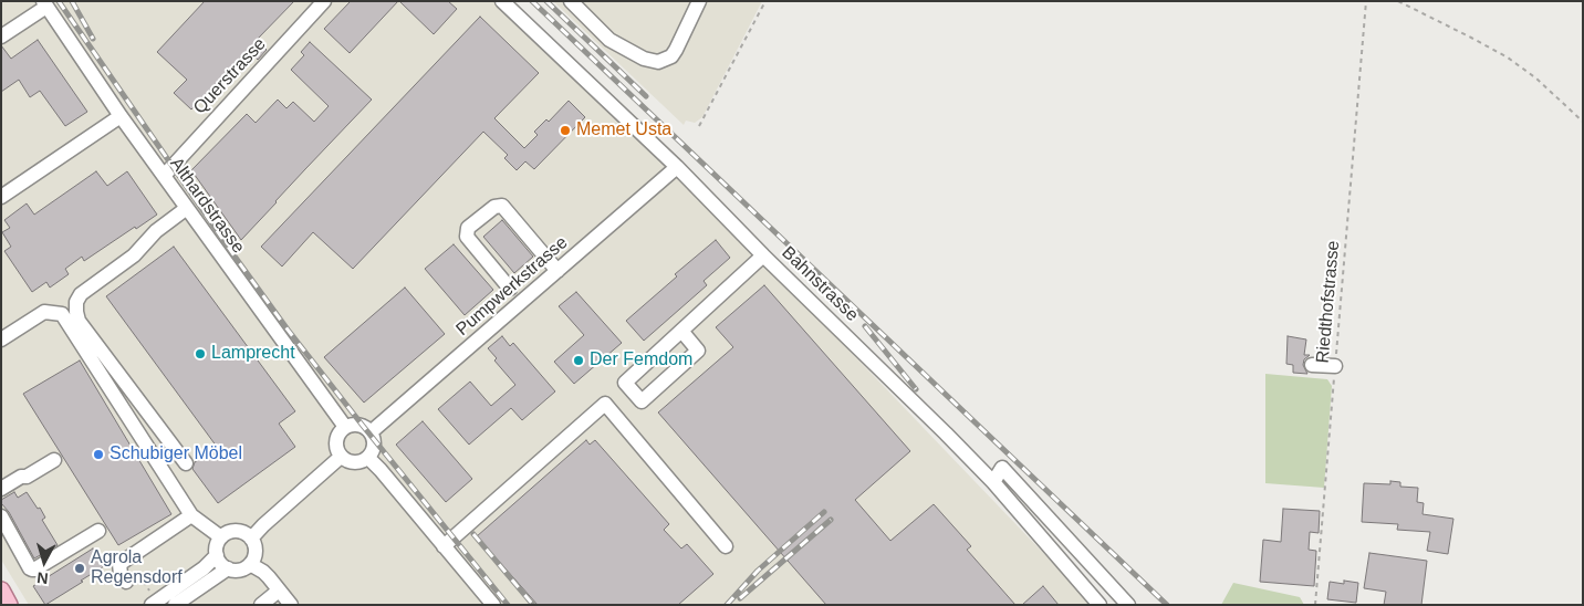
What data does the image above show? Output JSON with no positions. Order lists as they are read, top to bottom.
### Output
{
  "streets": {
    "street": [
      "Querstrasse",
      "Althardstrasse",
      "Bahnstrasse",
      "Pumpwerkstrasse"
    ],
    "path": ["Riedthofstrasse"]
  },
  "crossings": [
    ["Querstrasse", "Althardstrasse"],
    ["Althardstrasse", "Pumpwerkstrasse"],
    ["Bahnstrasse", "Pumpwerkstrasse"]
  ],
  "places": [
    "Memet Usta",
    "Lamprecht",
    "Der Femdom",
    "Schubiger Möbel",
    "Agrola Regensdorf"
  ],
  "north": "bottom"
}
